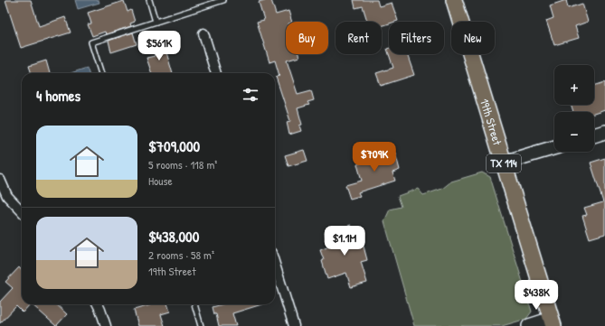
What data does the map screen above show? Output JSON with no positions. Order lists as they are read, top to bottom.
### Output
{
  "streets": {
    "main road": ["19th Street", "TX 114"]
  },
  "page": {
    "chip": [
      "Buy",
      "Rent",
      "Filters",
      "New"
    ],
    "price": [
      "$561K",
      "$709K",
      "$1.1M",
      "$438K"
    ],
    "map_buttons": ["+", "−"],
    "heading": "4 homes",
    "list": [
      {
        "name": "$709,000",
        "note": "5 rooms · 118 m² · House"
      },
      {
        "name": "$438,000",
        "note": "2 rooms · 58 m² · 19th Street"
      }
    ]
  }
}
